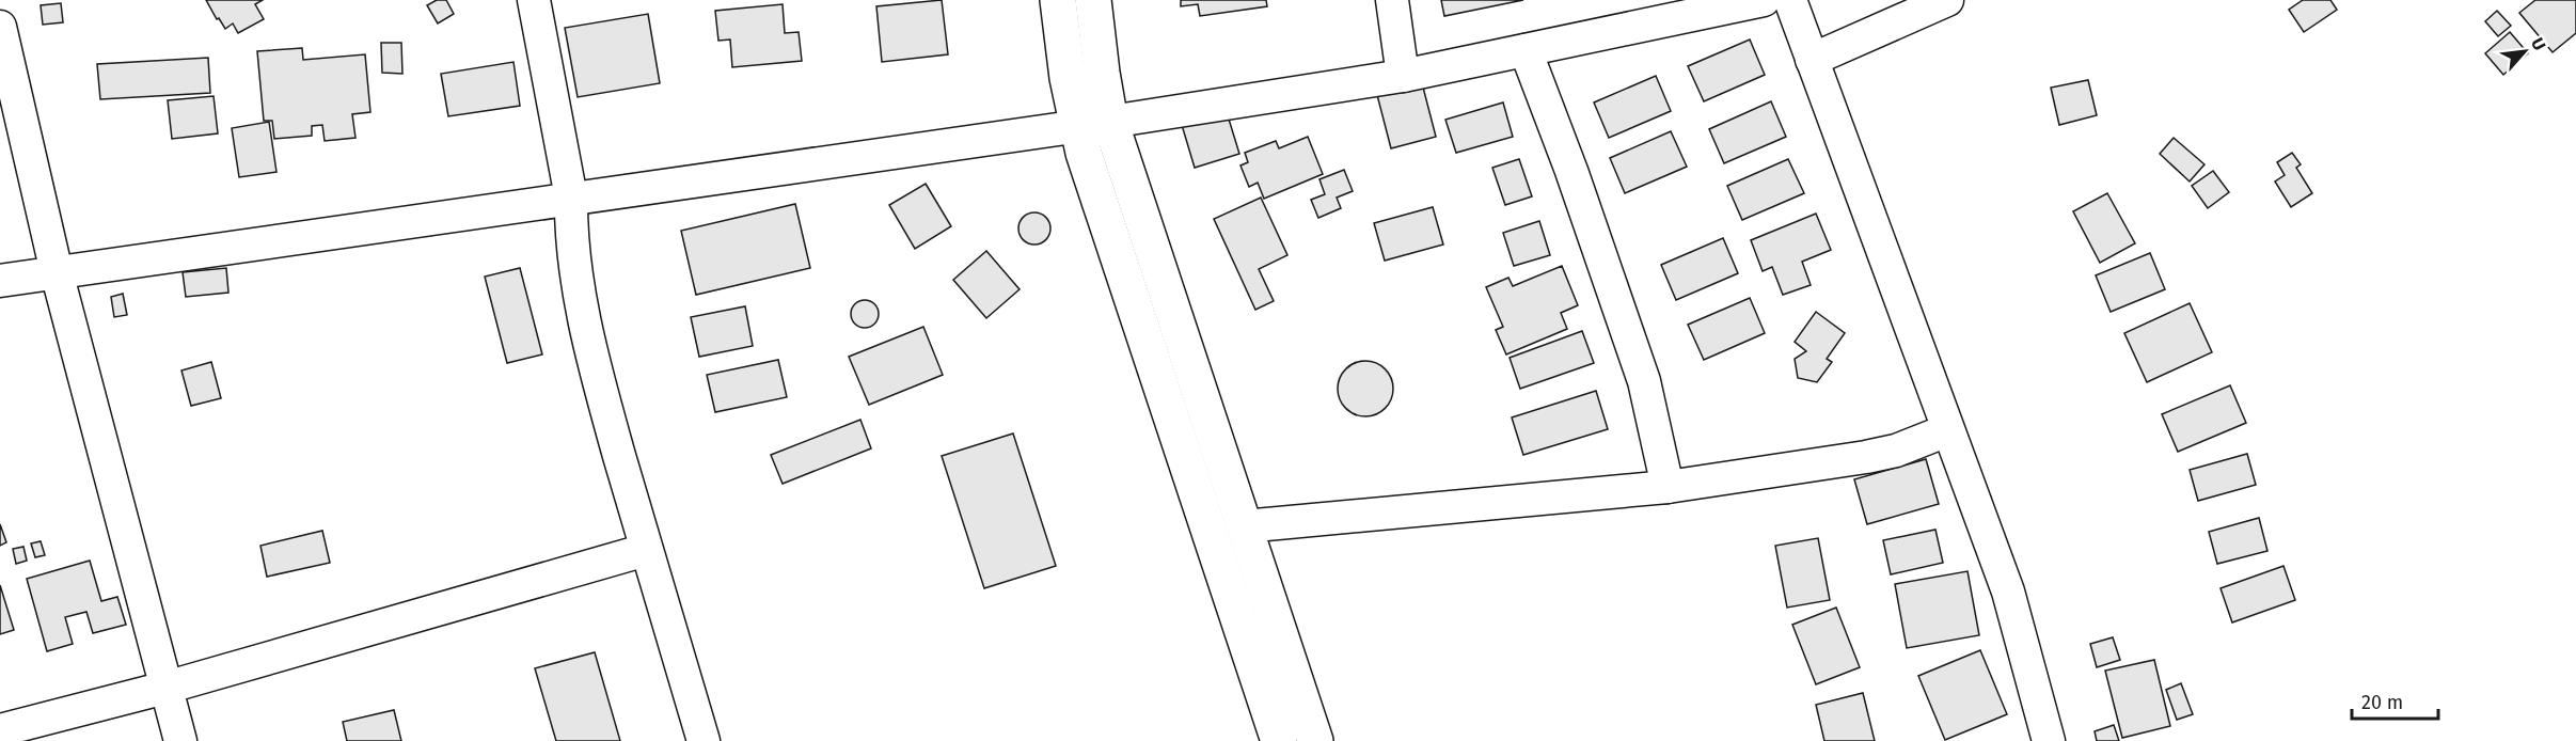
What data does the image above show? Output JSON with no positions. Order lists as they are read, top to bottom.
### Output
{
  "scale_bar": "20 m",
  "north": "top right"
}
